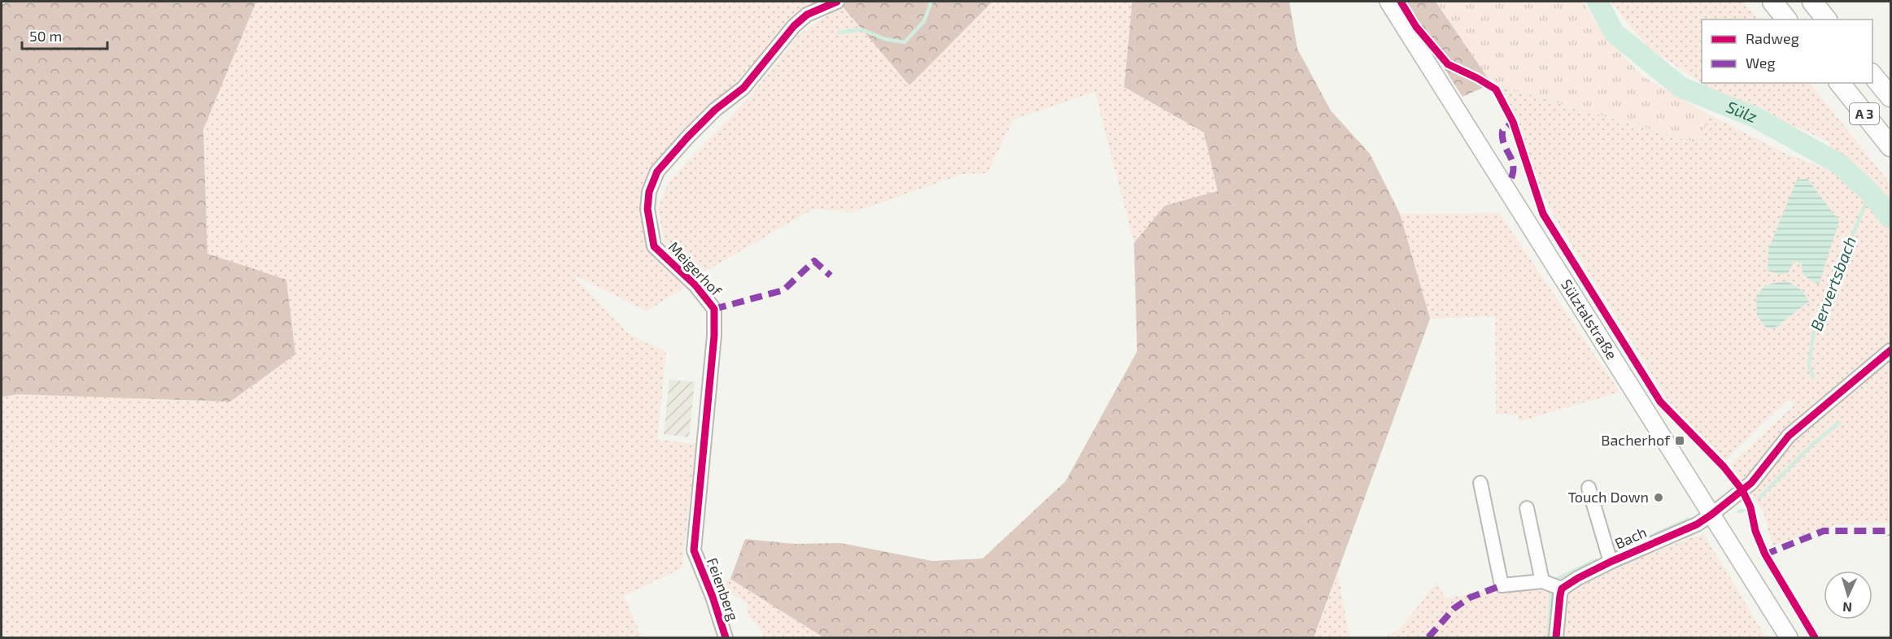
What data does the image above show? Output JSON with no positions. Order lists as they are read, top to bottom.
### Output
{
  "streets": {
    "highway": ["A 3"],
    "main road": ["Sülztalstraße"],
    "street": ["Meigerhof", "Bach", "Feienberg"]
  },
  "crossings": [
    ["Meigerhof", "Feienberg"],
    ["Sülztalstraße", "Bach"]
  ],
  "water": ["Sülz", "Bervertsbach"],
  "places": {
    "transit": ["Bacherhof"],
    "other": ["Touch Down"]
  },
  "legend": ["Radweg", "Weg"],
  "scale_bar": "50 m",
  "north": "bottom"
}
